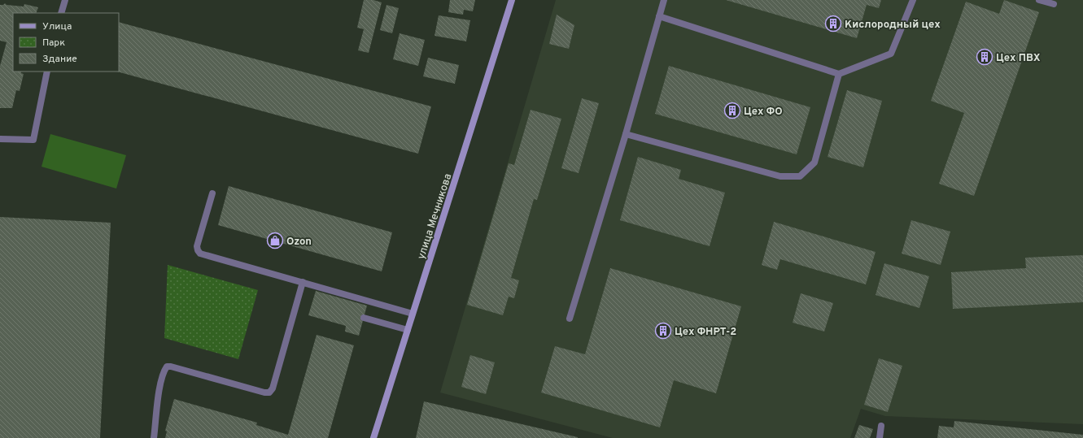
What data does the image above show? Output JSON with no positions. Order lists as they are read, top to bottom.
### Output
{
  "streets": {
    "main road": ["улица Мечникова"]
  },
  "places": {
    "building": [
      "Кислородный цех",
      "Цех ПВХ",
      "Цех ФО",
      "Цех ФНРТ-2"
    ],
    "shop": ["Ozon"]
  },
  "legend": ["Улица", "Парк", "Здание"]
}
